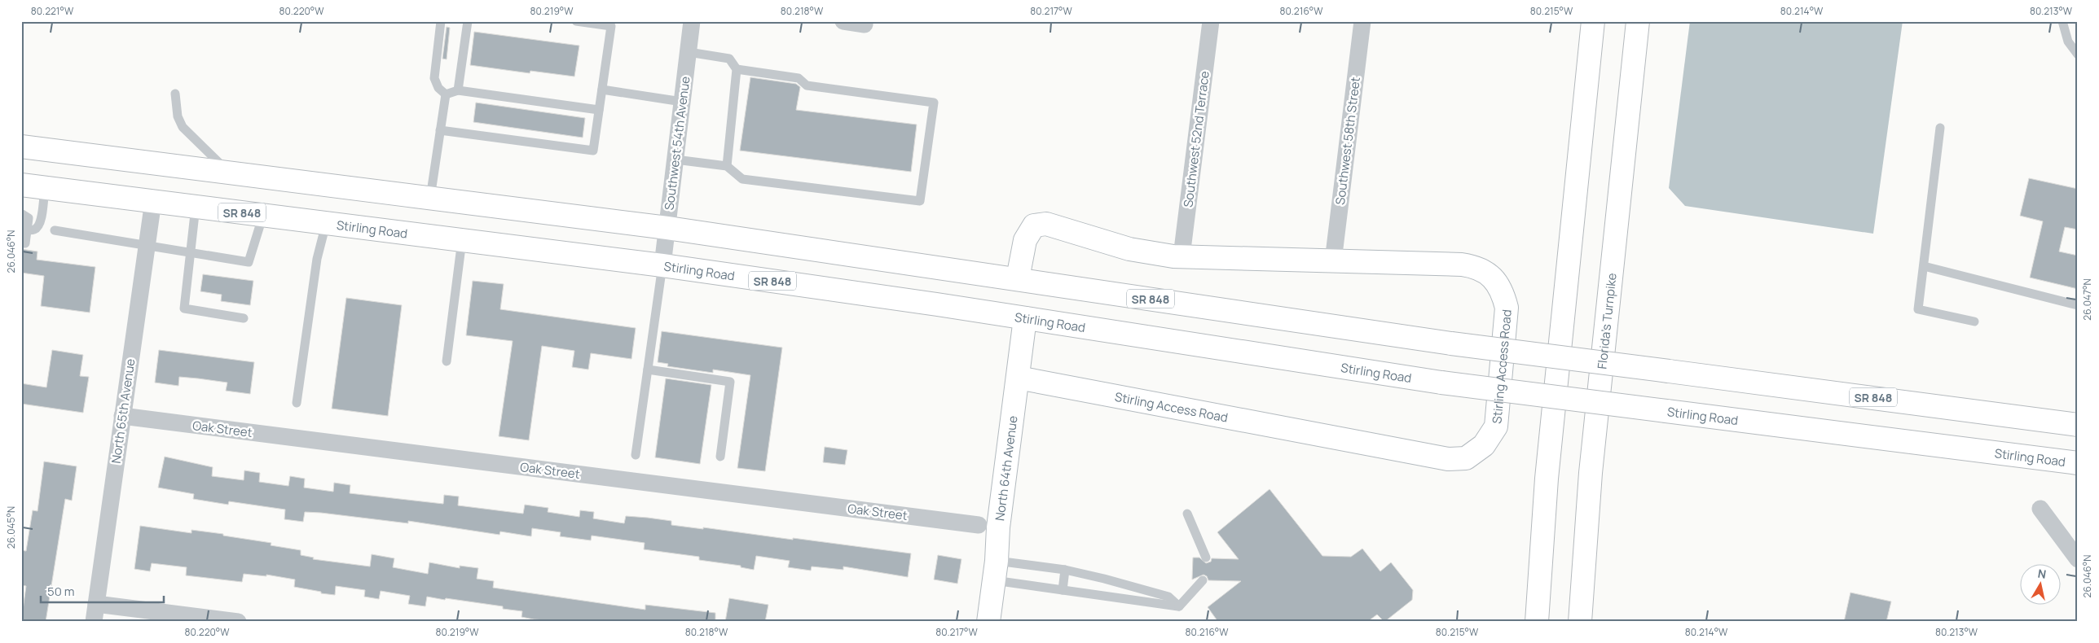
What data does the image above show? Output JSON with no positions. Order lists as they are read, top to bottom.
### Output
{
  "streets": {
    "main road": [
      "SR 848",
      "Stirling Road",
      "Florida's Turnpike",
      "Stirling Access Road",
      "North 64th Avenue"
    ],
    "street": [
      "Southwest 52nd Terrace",
      "Southwest 58th Street",
      "Southwest 54th Avenue",
      "North 65th Avenue",
      "Oak Street"
    ]
  },
  "crossings": [
    ["Southwest 52nd Terrace", "Stirling Access Road"],
    ["Southwest 58th Street", "Stirling Access Road"],
    ["Southwest 54th Avenue", "SR 848"],
    ["Southwest 54th Avenue", "Stirling Road"],
    ["SR 848", "Stirling Access Road"],
    ["Stirling Road", "North 65th Avenue"],
    ["Stirling Road", "North 64th Avenue"],
    ["Stirling Access Road", "North 64th Avenue"],
    ["North 65th Avenue", "Oak Street"]
  ],
  "scale_bar": "50 m",
  "north": "top",
  "coordinates": [
    "80.221°W",
    "80.220°W",
    "80.219°W",
    "80.218°W",
    "80.217°W",
    "80.216°W",
    "80.215°W",
    "80.214°W",
    "80.213°W",
    "26.046°N",
    "26.047°N",
    "26.045°N"
  ]
}
